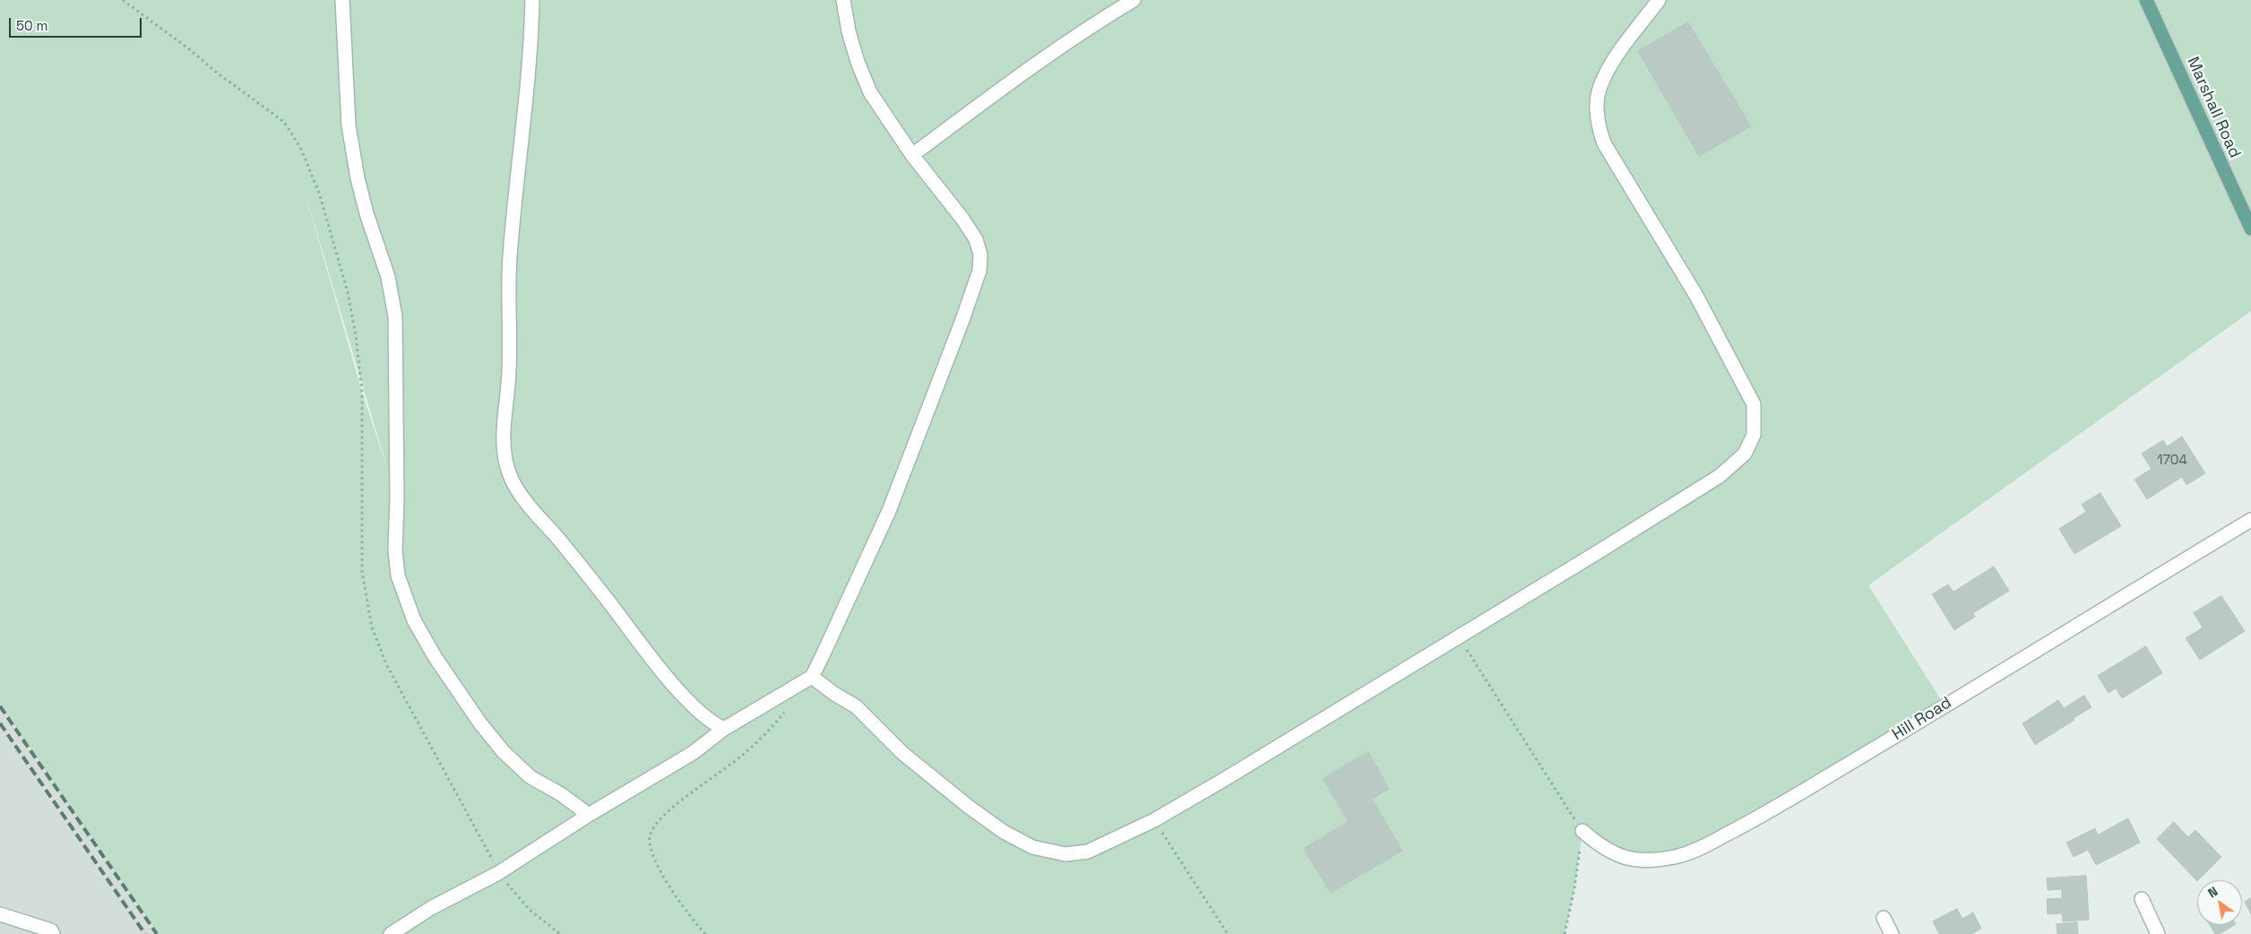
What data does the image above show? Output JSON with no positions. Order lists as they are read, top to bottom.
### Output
{
  "streets": {
    "main road": ["Marshall Road"],
    "street": ["Hill Road"]
  },
  "house_numbers": ["1704"],
  "scale_bar": "50 m",
  "north": "top left"
}
